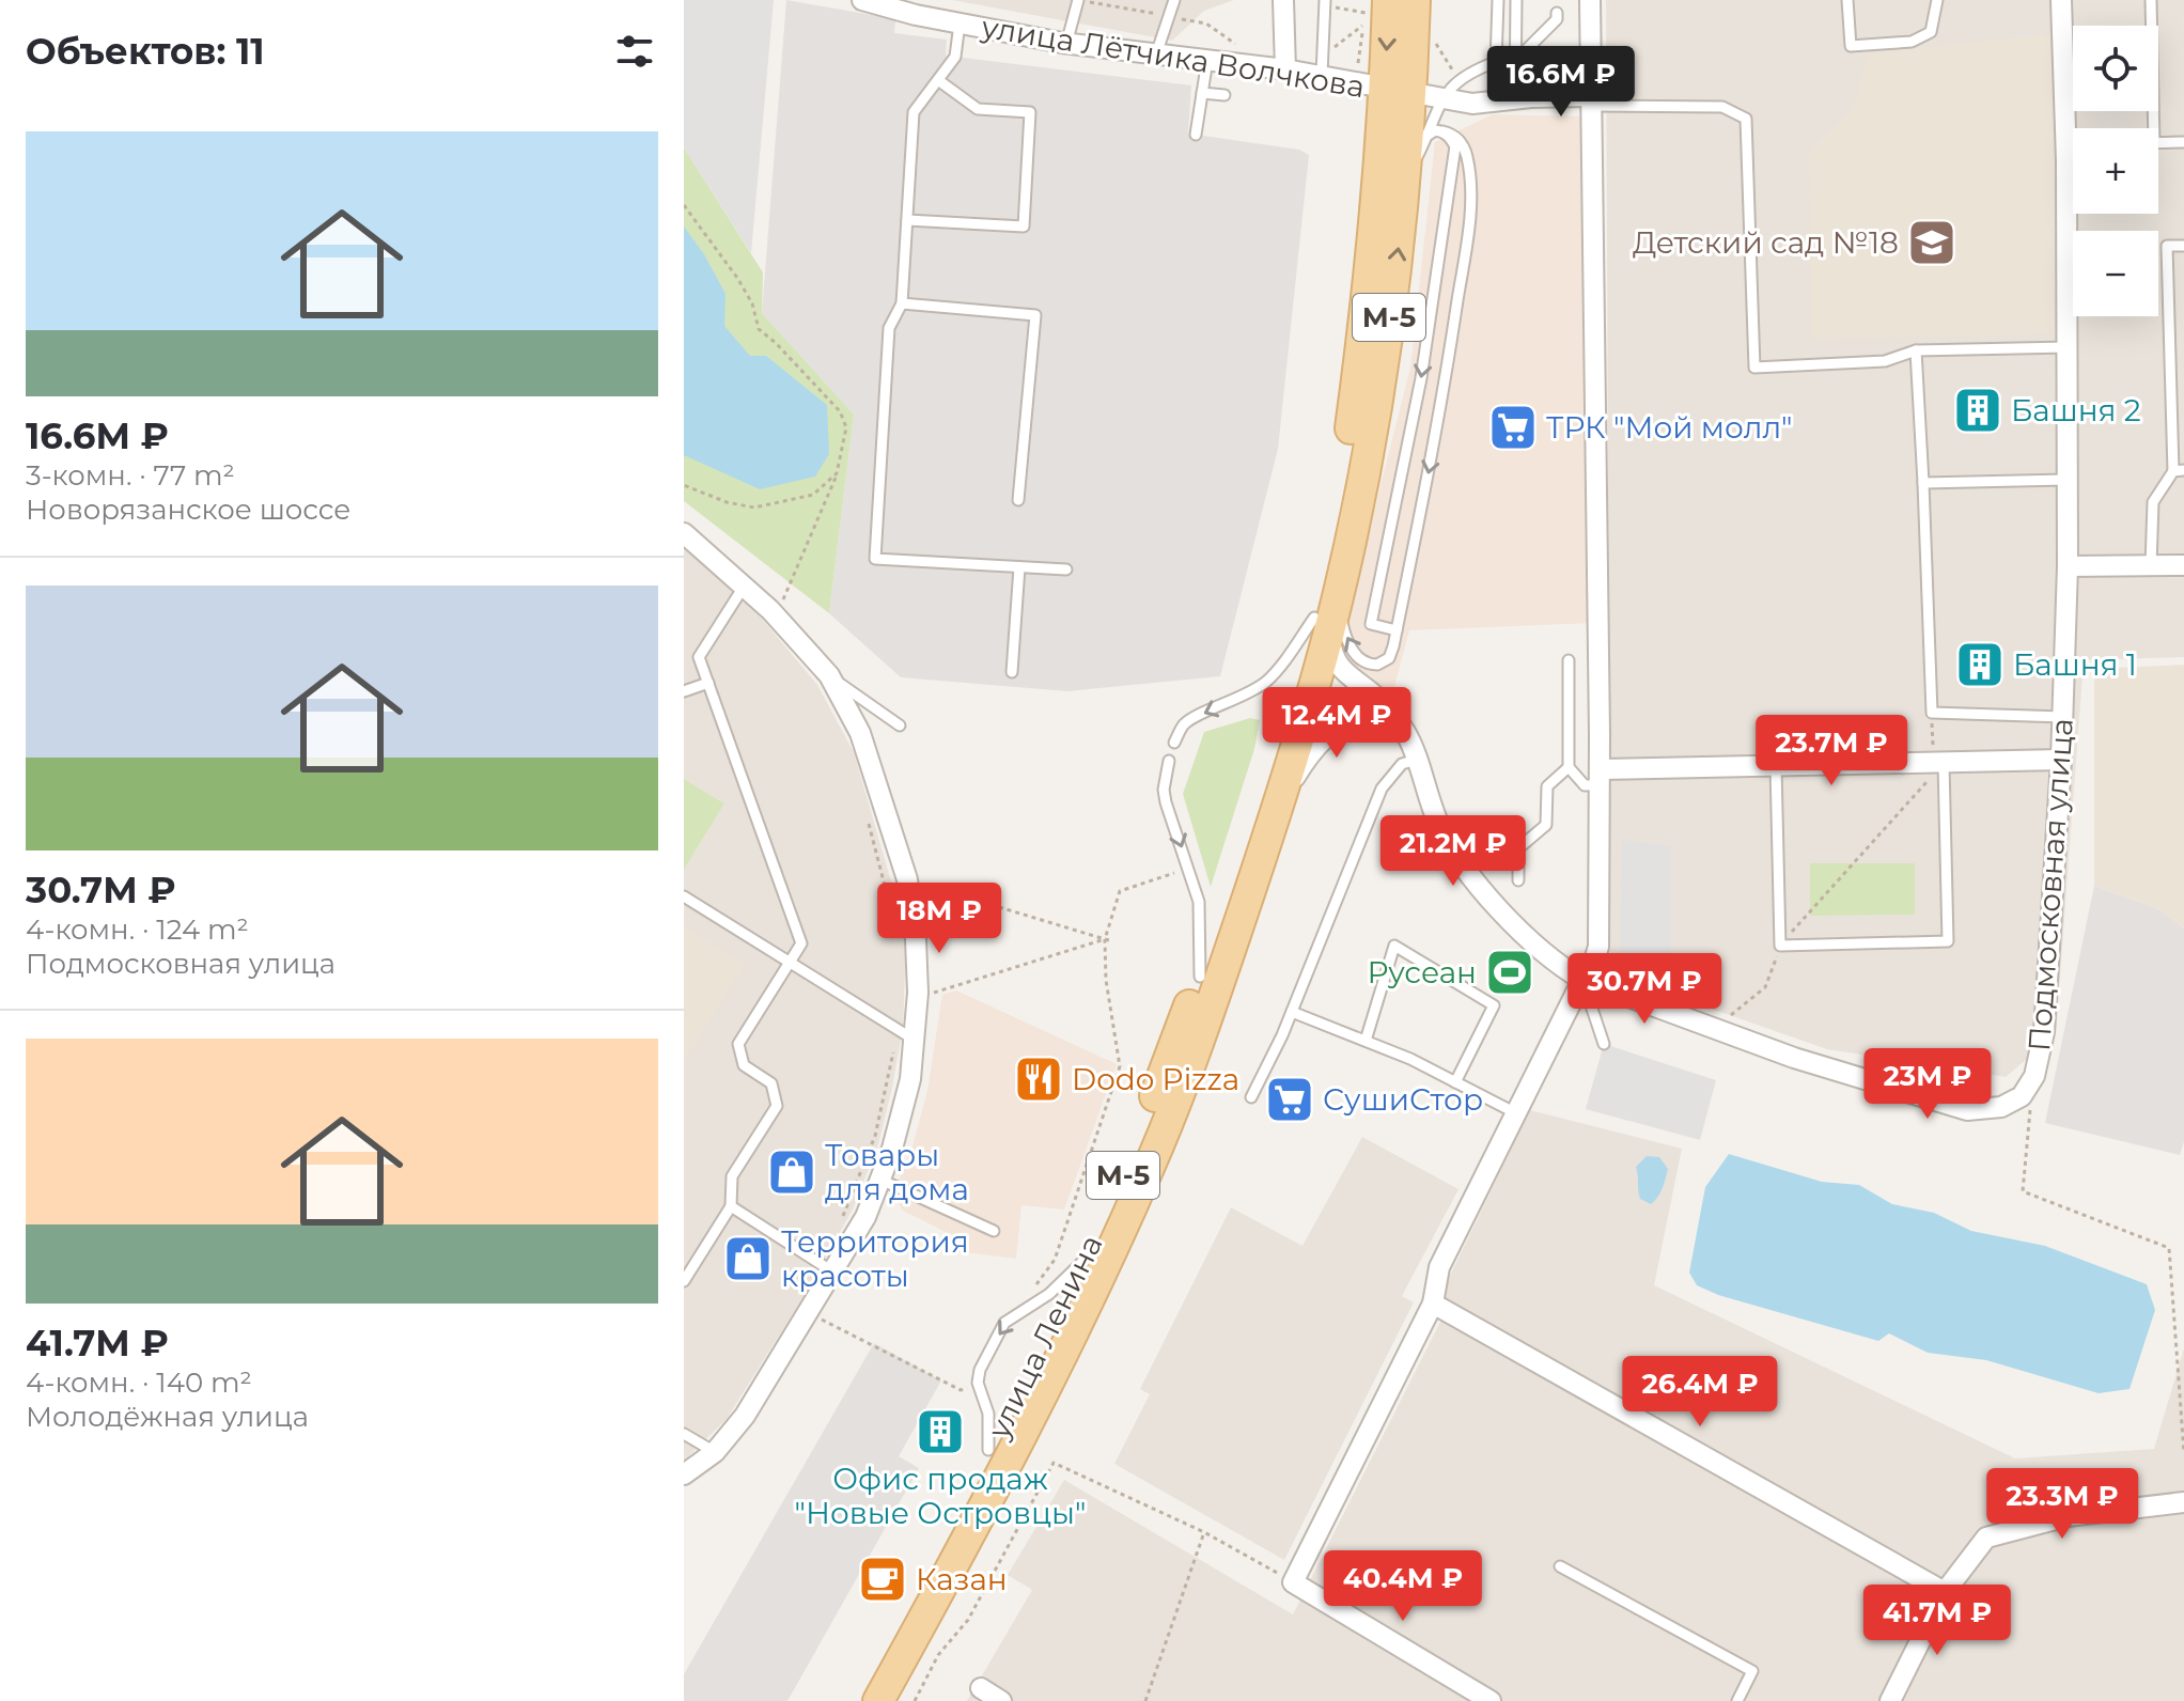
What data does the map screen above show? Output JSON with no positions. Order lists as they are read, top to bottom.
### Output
{
  "streets": {
    "main road": ["М-5", "улица Ленина"],
    "street": ["улица Лётчика Волчкова", "Подмосковная улица"]
  },
  "crossings": [
    ["улица Лётчика Волчкова", "М-5"],
    ["М-5", "улица Ленина"]
  ],
  "places": {
    "school or university": ["Детский сад №18"],
    "building": ["Башня 2", "Башня 1", "Офис продаж \"Новые Островцы\""],
    "supermarket": ["ТРК \"Мой молл\"", "СушиСтор"],
    "sports": ["Русеан"],
    "restaurant": ["Dodo Pizza"],
    "shop": ["Товары для дома", "Территория красоты"],
    "cafe": ["Казан"]
  },
  "page": {
    "heading": "Объектов: 11",
    "map_buttons": ["+", "−"],
    "price": [
      "16.6M ₽",
      "12.4M ₽",
      "23.7M ₽",
      "21.2M ₽",
      "18M ₽",
      "30.7M ₽",
      "23M ₽",
      "26.4M ₽",
      "23.3M ₽",
      "40.4M ₽",
      "41.7M ₽"
    ],
    "list": [
      {
        "name": "16.6M ₽",
        "note": "3-комн. · 77 m² · Новорязанское шоссе"
      },
      {
        "name": "30.7M ₽",
        "note": "4-комн. · 124 m² · Подмосковная улица"
      },
      {
        "name": "41.7M ₽",
        "note": "4-комн. · 140 m² · Молодёжная улица"
      }
    ]
  }
}
